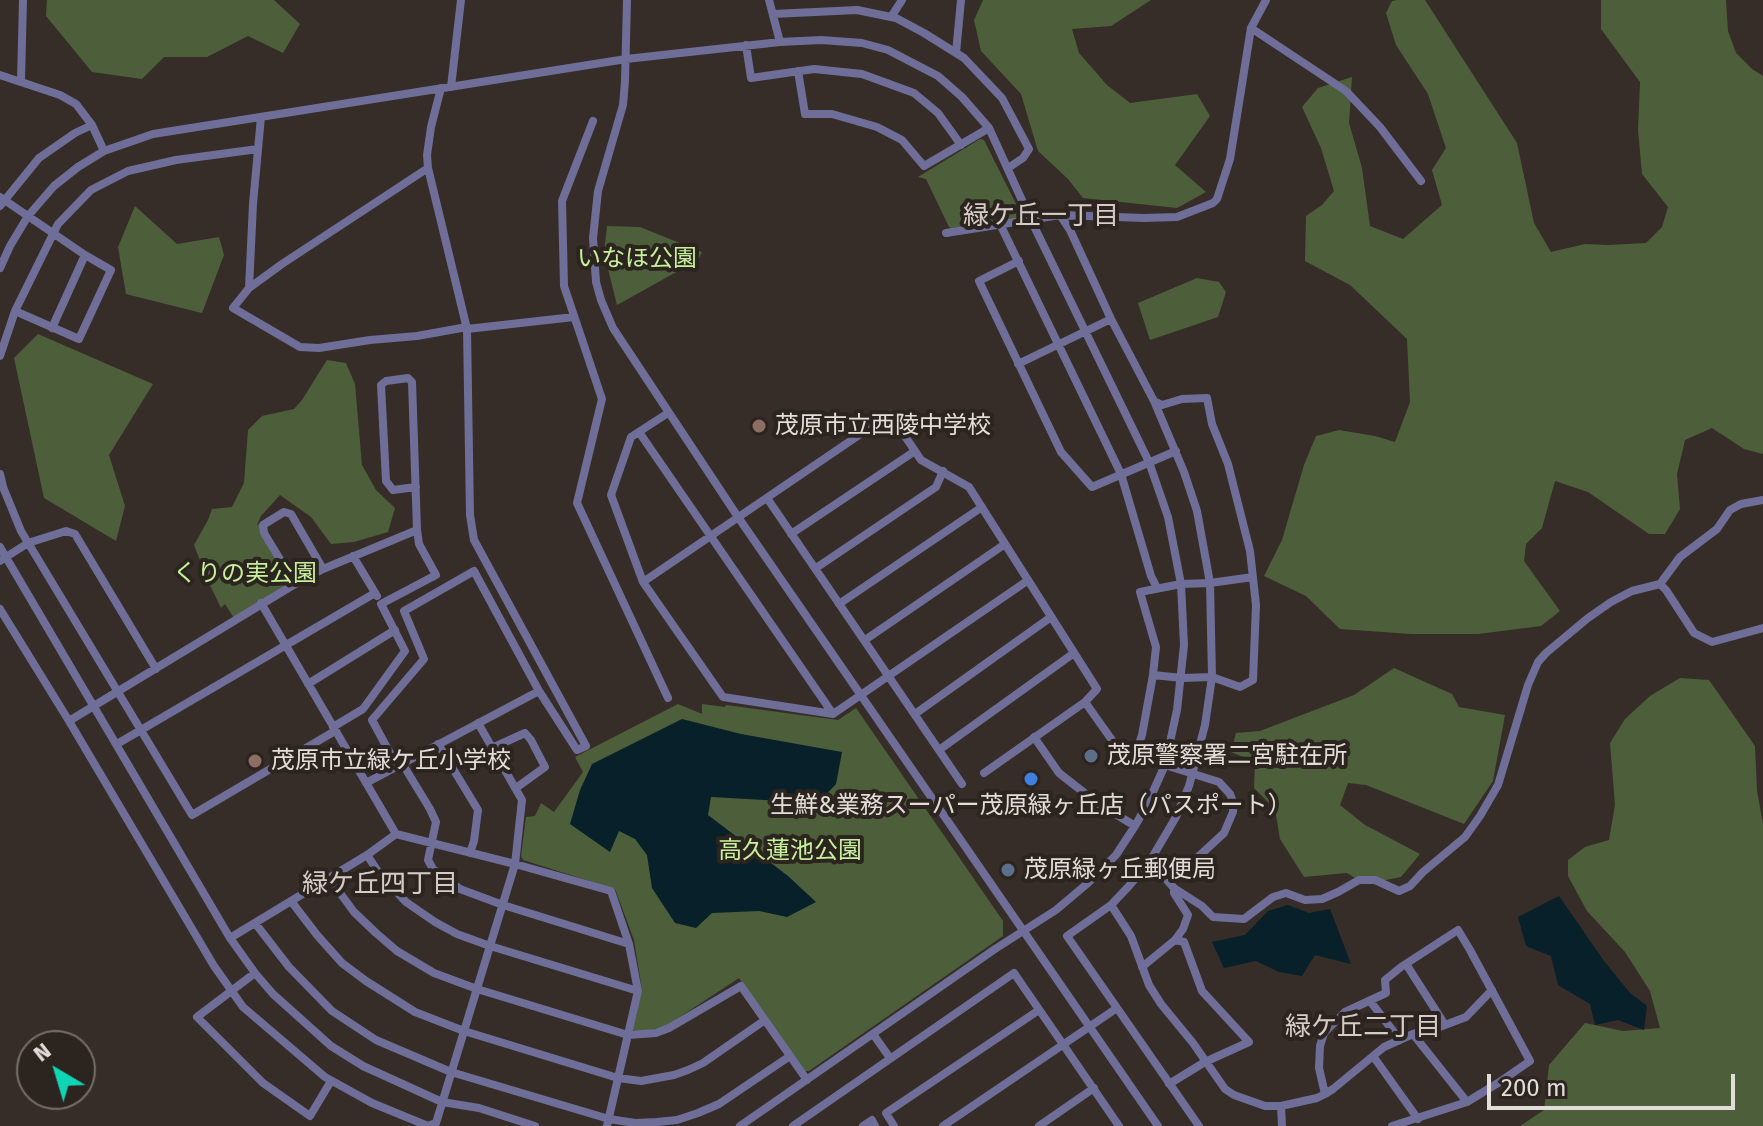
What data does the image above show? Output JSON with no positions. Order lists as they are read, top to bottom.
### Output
{
  "districts": ["緑ケ丘一丁目", "緑ケ丘四丁目", "緑ケ丘二丁目"],
  "parks": ["いなほ公園", "くりの実公園", "高久蓮池公園"],
  "places": [
    "茂原市立西陵中学校",
    "茂原警察署二宮駐在所",
    "茂原市立緑ケ丘小学校",
    "生鮮&業務スーパー茂原緑ヶ丘店（パスポート）",
    "茂原緑ヶ丘郵便局"
  ],
  "scale_bar": "200 m",
  "north": "top left"
}
